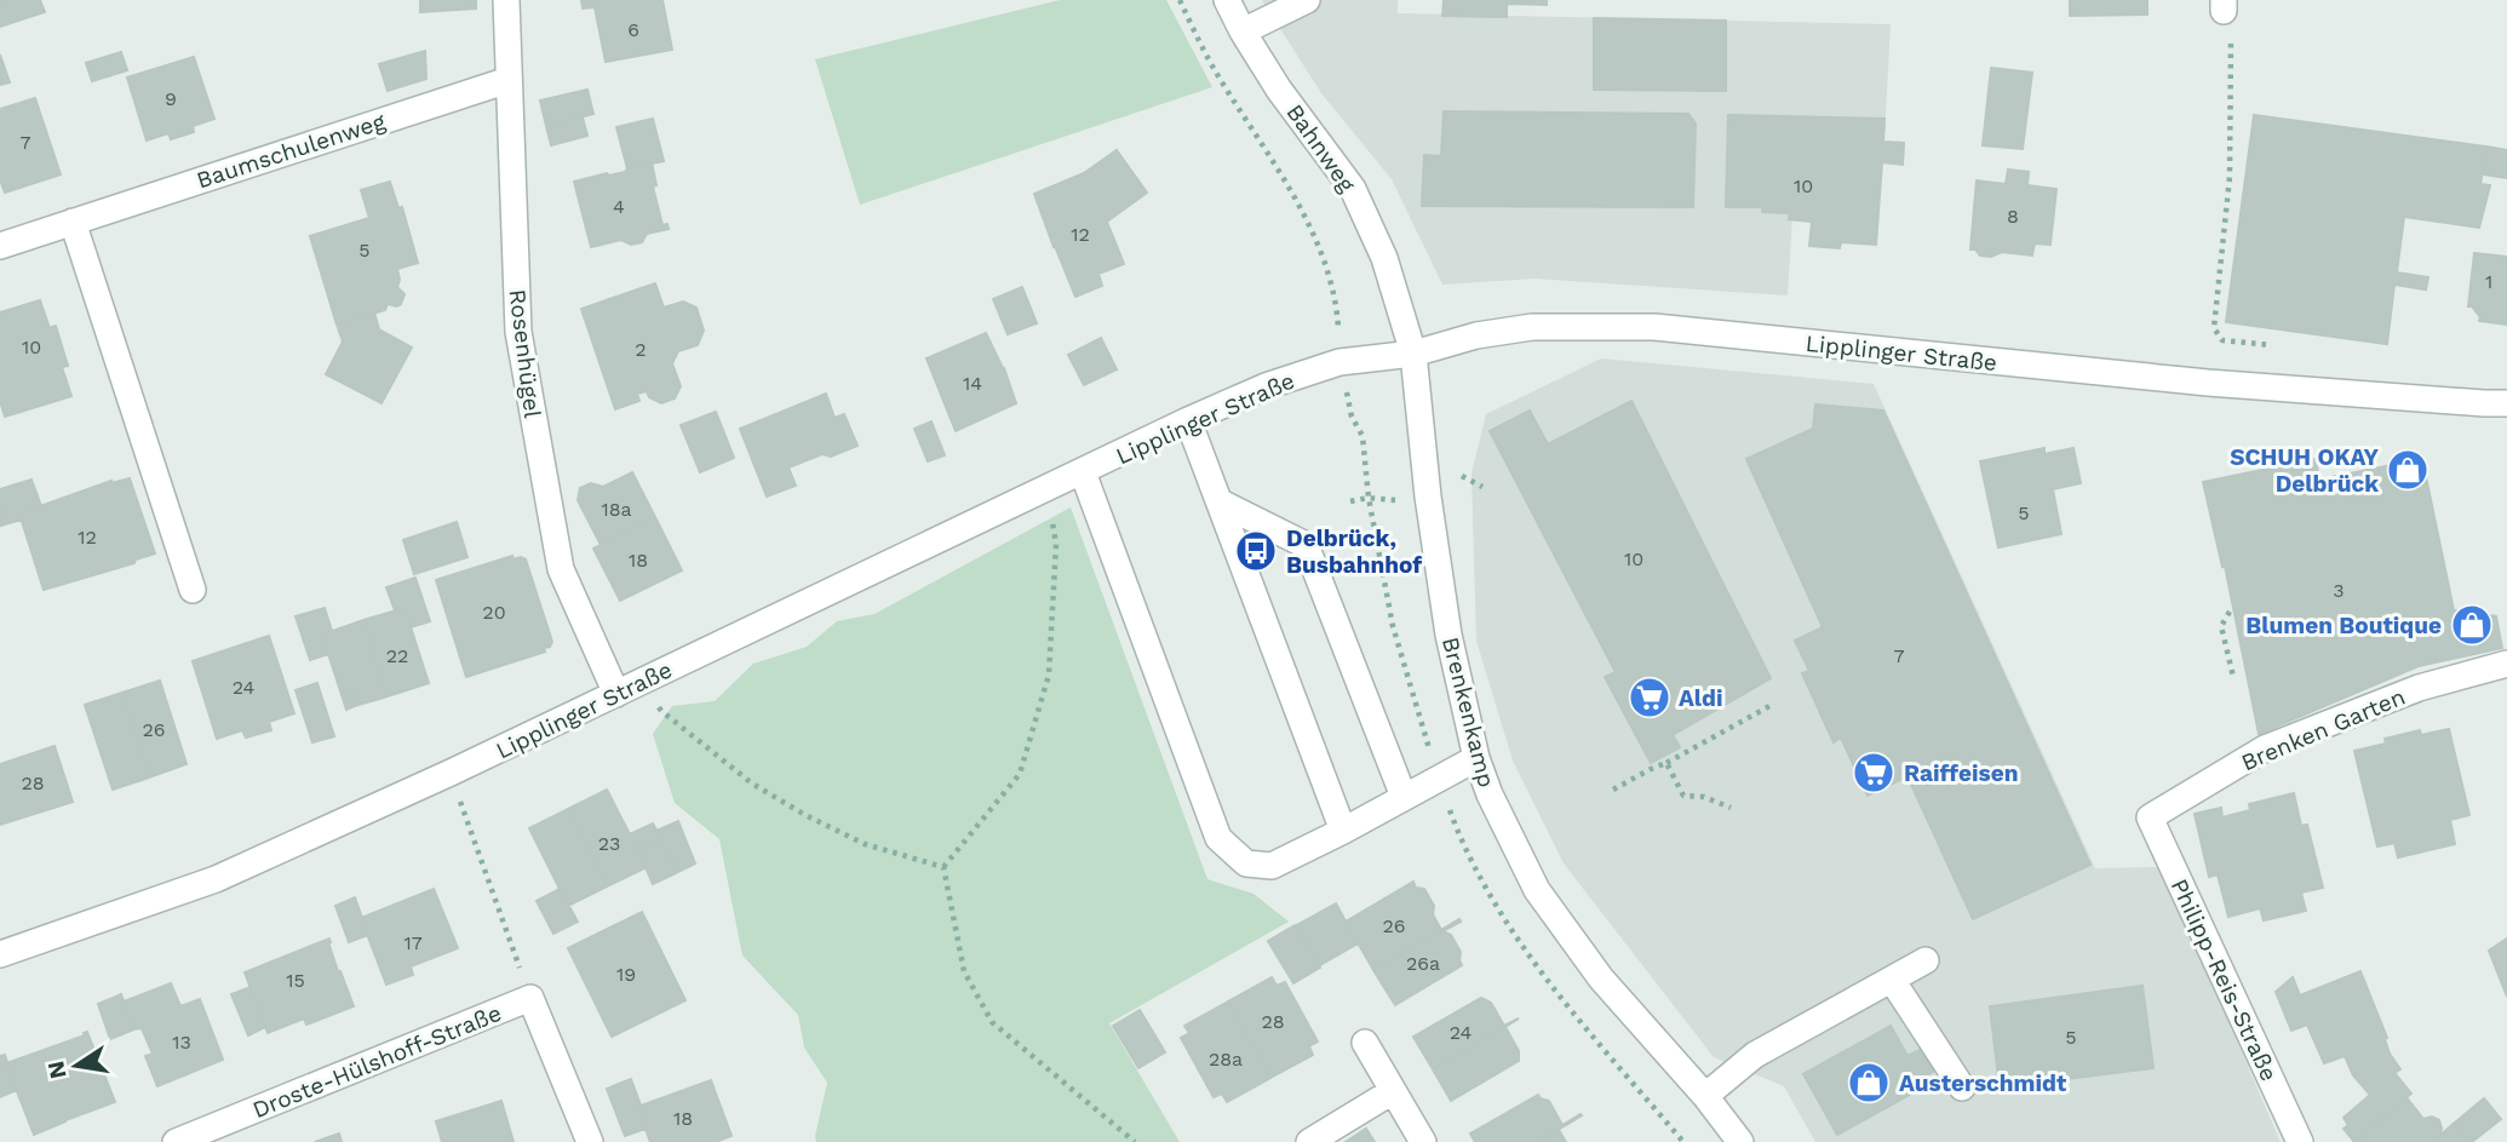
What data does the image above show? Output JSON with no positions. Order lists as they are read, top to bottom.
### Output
{
  "streets": {
    "street": [
      "Bahnweg",
      "Baumschulenweg",
      "Lipplinger Straße",
      "Rosenhügel",
      "Brenkenkamp",
      "Brenken Garten",
      "Philipp-Reis-Straße",
      "Droste-Hülshoff-Straße"
    ]
  },
  "crossings": [
    ["Bahnweg", "Lipplinger Straße"],
    ["Bahnweg", "Brenkenkamp"],
    ["Baumschulenweg", "Rosenhügel"],
    ["Lipplinger Straße", "Rosenhügel"],
    ["Lipplinger Straße", "Brenkenkamp"],
    ["Brenken Garten", "Philipp-Reis-Straße"]
  ],
  "places": {
    "shop": ["SCHUH OKAY Delbrück", "Blumen Boutique", "Austerschmidt"],
    "bus stop": ["Delbrück, Busbahnhof"],
    "supermarket": ["Aldi", "Raiffeisen"]
  },
  "house_numbers": [
    "6",
    "9",
    "7",
    "10",
    "4",
    "8",
    "12",
    "5",
    "1",
    "10",
    "2",
    "14",
    "18a",
    "5",
    "12",
    "10",
    "18",
    "3",
    "20",
    "22",
    "7",
    "24",
    "26",
    "28",
    "23",
    "26",
    "17",
    "26a",
    "19",
    "15",
    "28",
    "24",
    "5",
    "13",
    "28a",
    "18"
  ],
  "north": "left"
}
